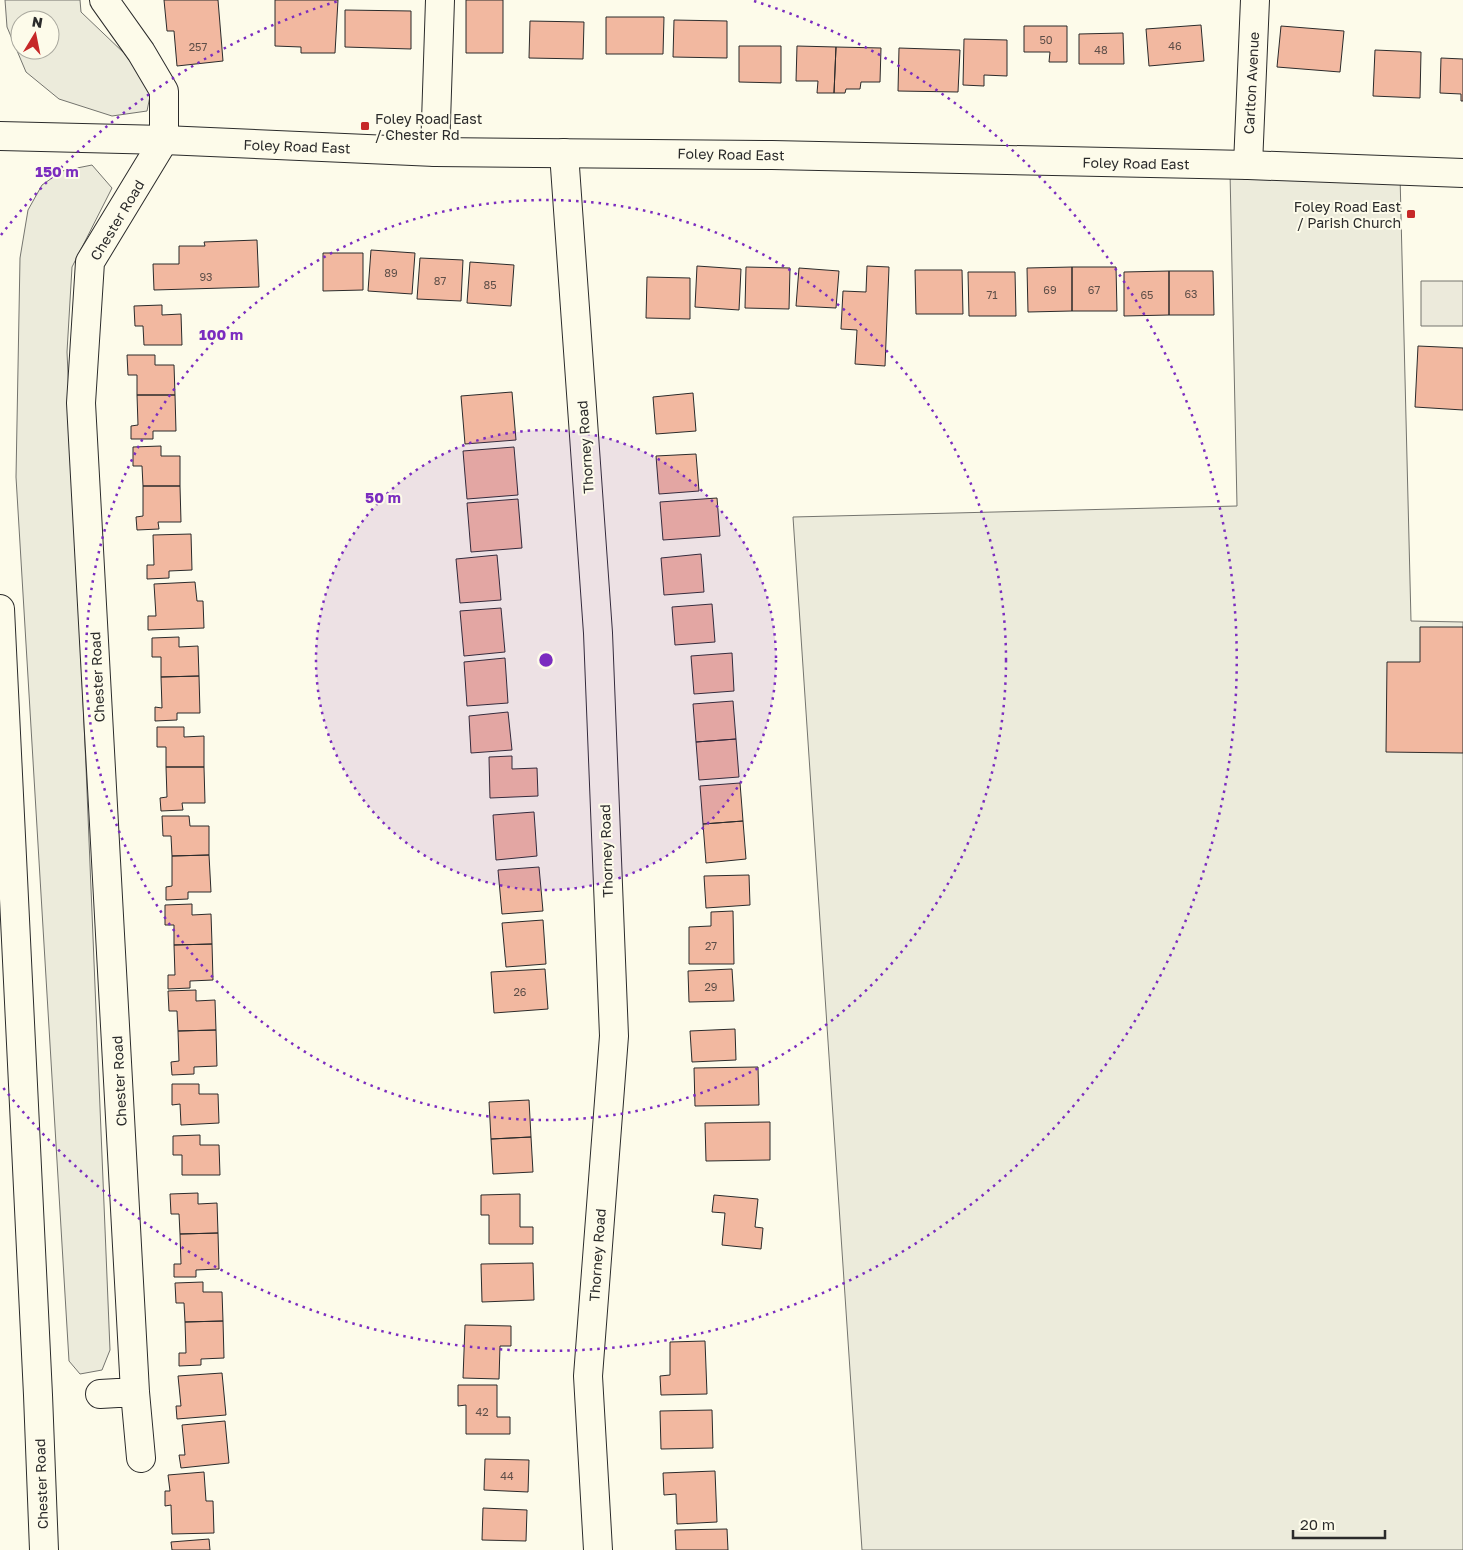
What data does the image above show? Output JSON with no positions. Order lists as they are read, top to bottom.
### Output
{
  "streets": {
    "main road": [
      "Carlton Avenue",
      "Foley Road East",
      "Chester Road",
      "Thorney Road"
    ]
  },
  "crossings": [
    ["Carlton Avenue", "Foley Road East"],
    ["Foley Road East", "Chester Road"],
    ["Foley Road East", "Thorney Road"]
  ],
  "places": {
    "transit": ["Foley Road East / Chester Rd", "Foley Road East / Parish Church"]
  },
  "house_numbers": [
    "50",
    "46",
    "257",
    "48",
    "89",
    "93",
    "87",
    "85",
    "69",
    "67",
    "63",
    "71",
    "65",
    "27",
    "29",
    "26",
    "42",
    "44"
  ],
  "scale_bar": "20 m",
  "north": "top",
  "rings": ["150 m", "100 m", "50 m"]
}
